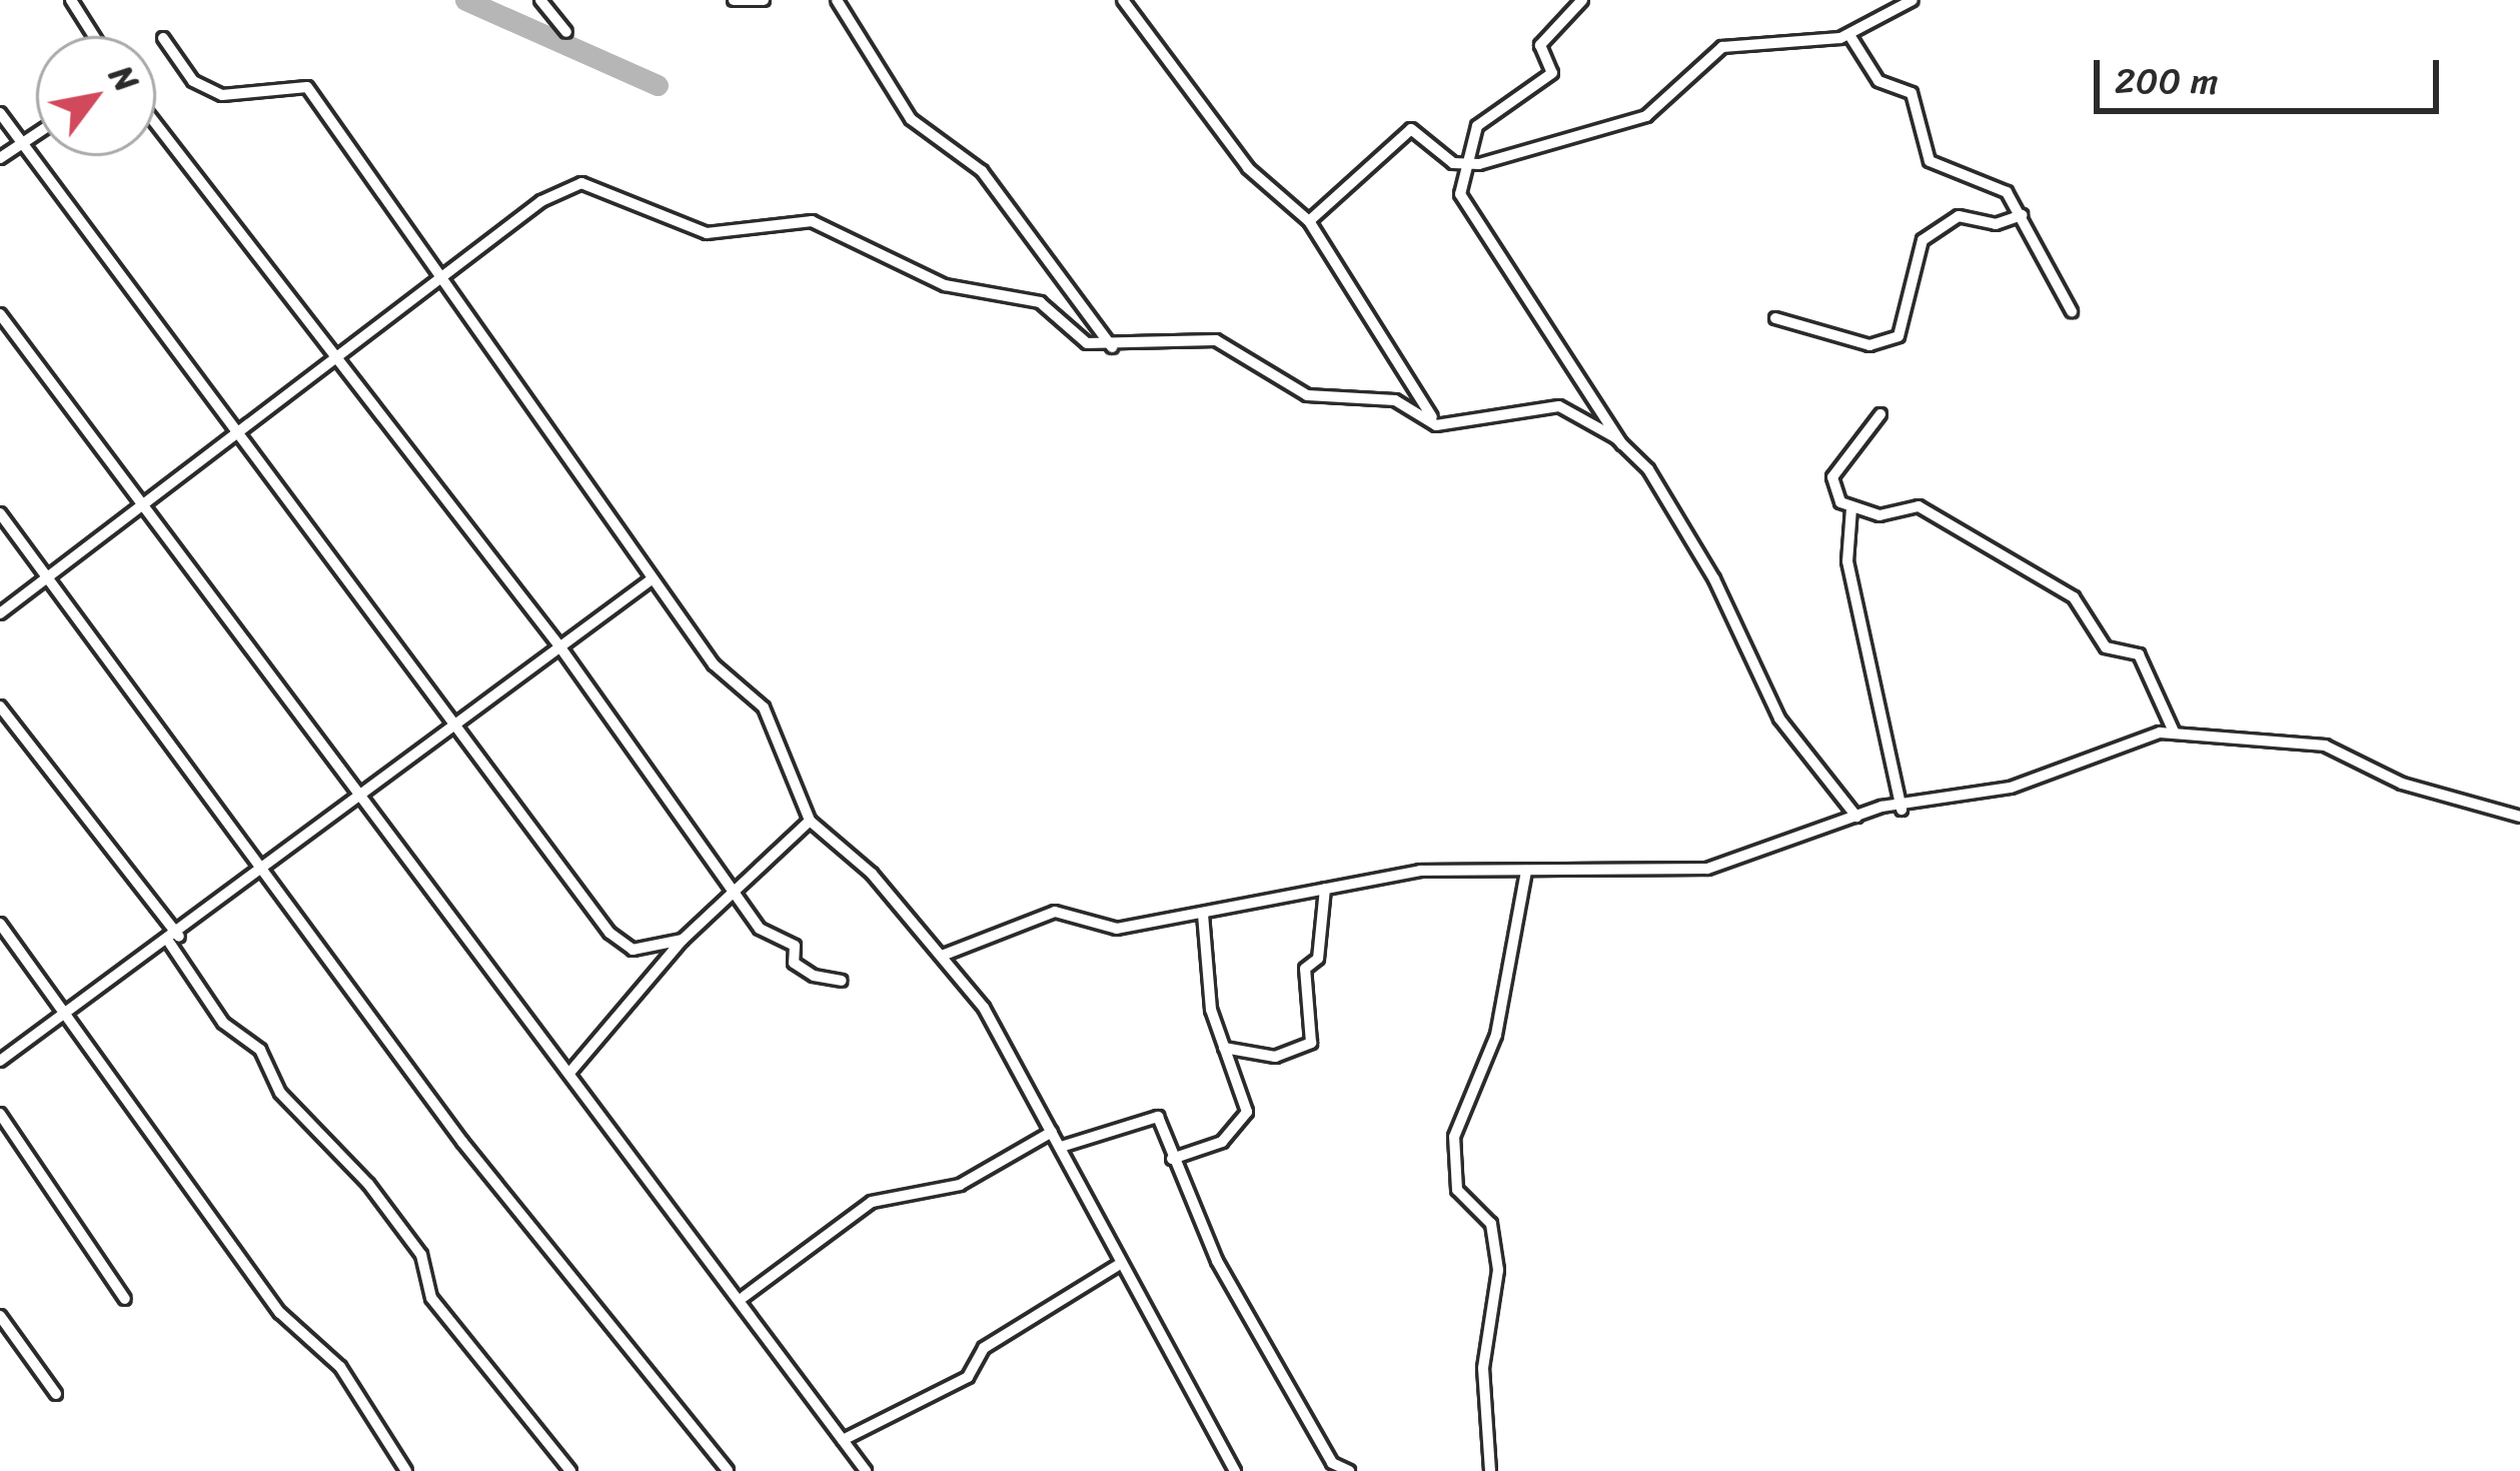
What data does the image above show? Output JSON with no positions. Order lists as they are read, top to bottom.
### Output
{
  "scale_bar": "200 m",
  "north": "top right"
}
